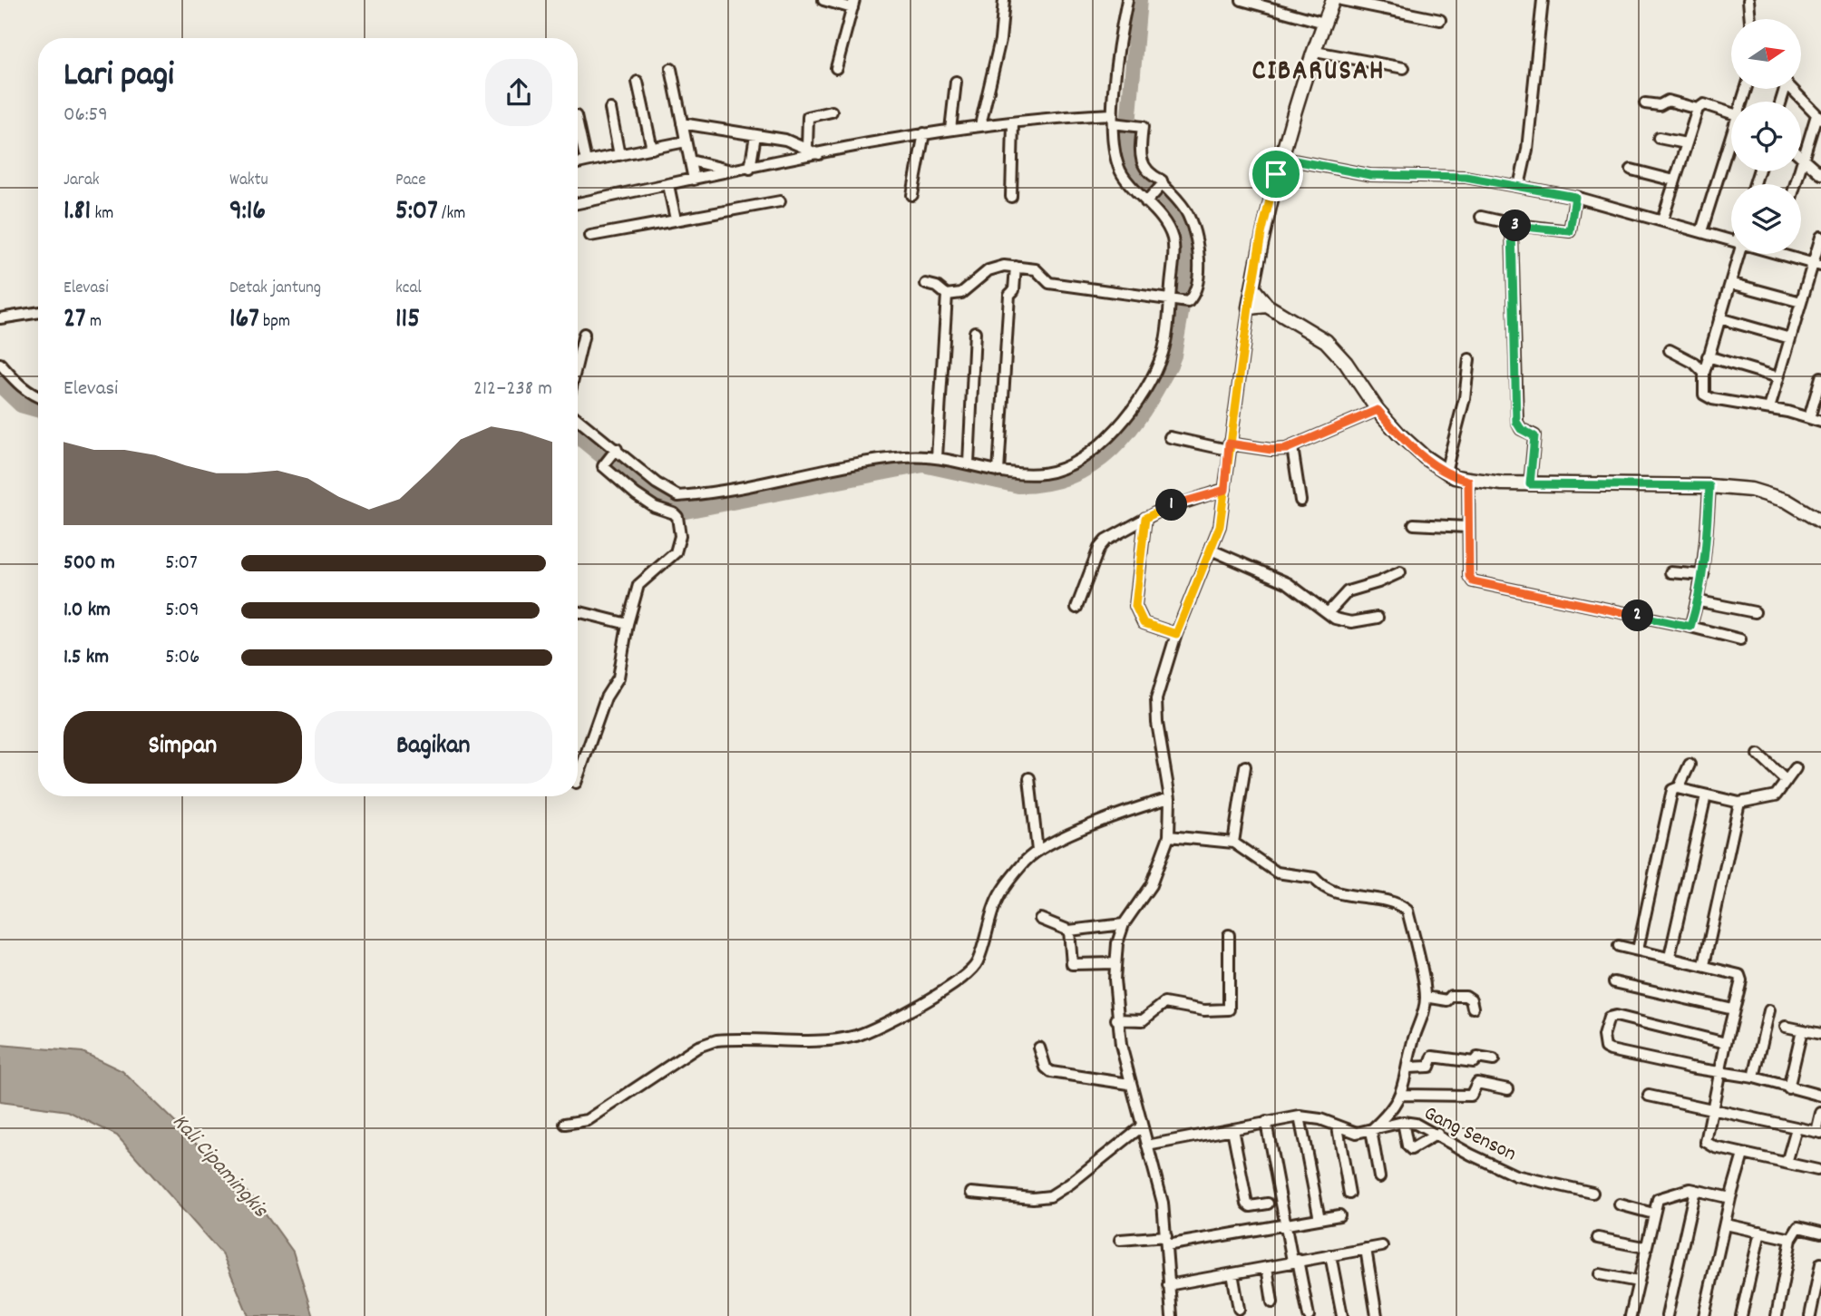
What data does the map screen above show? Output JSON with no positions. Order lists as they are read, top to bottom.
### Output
{
  "streets": {
    "street": ["Gang Senson"]
  },
  "districts": ["CIBARUSAH"],
  "water": ["Kali Cipamingkis"],
  "north": "right",
  "page": {
    "heading": ["Lari pagi", "06:59"],
    "stats": [
      ["Jarak", "1.81 km"],
      ["Waktu", "9:16"],
      ["Pace", "5:07 /km"],
      ["Elevasi", "27 m"],
      ["Detak jantung", "167 bpm"],
      ["kcal", "115"]
    ],
    "pins": ["3", "1", "2"],
    "chart": ["Elevasi", "212–238 m"],
    "list": [
      {
        "name": "500 m",
        "note": "5:07"
      },
      {
        "name": "1.0 km",
        "note": "5:09"
      },
      {
        "name": "1.5 km",
        "note": "5:06"
      }
    ],
    "buttons": ["Simpan", "Bagikan"]
  }
}
